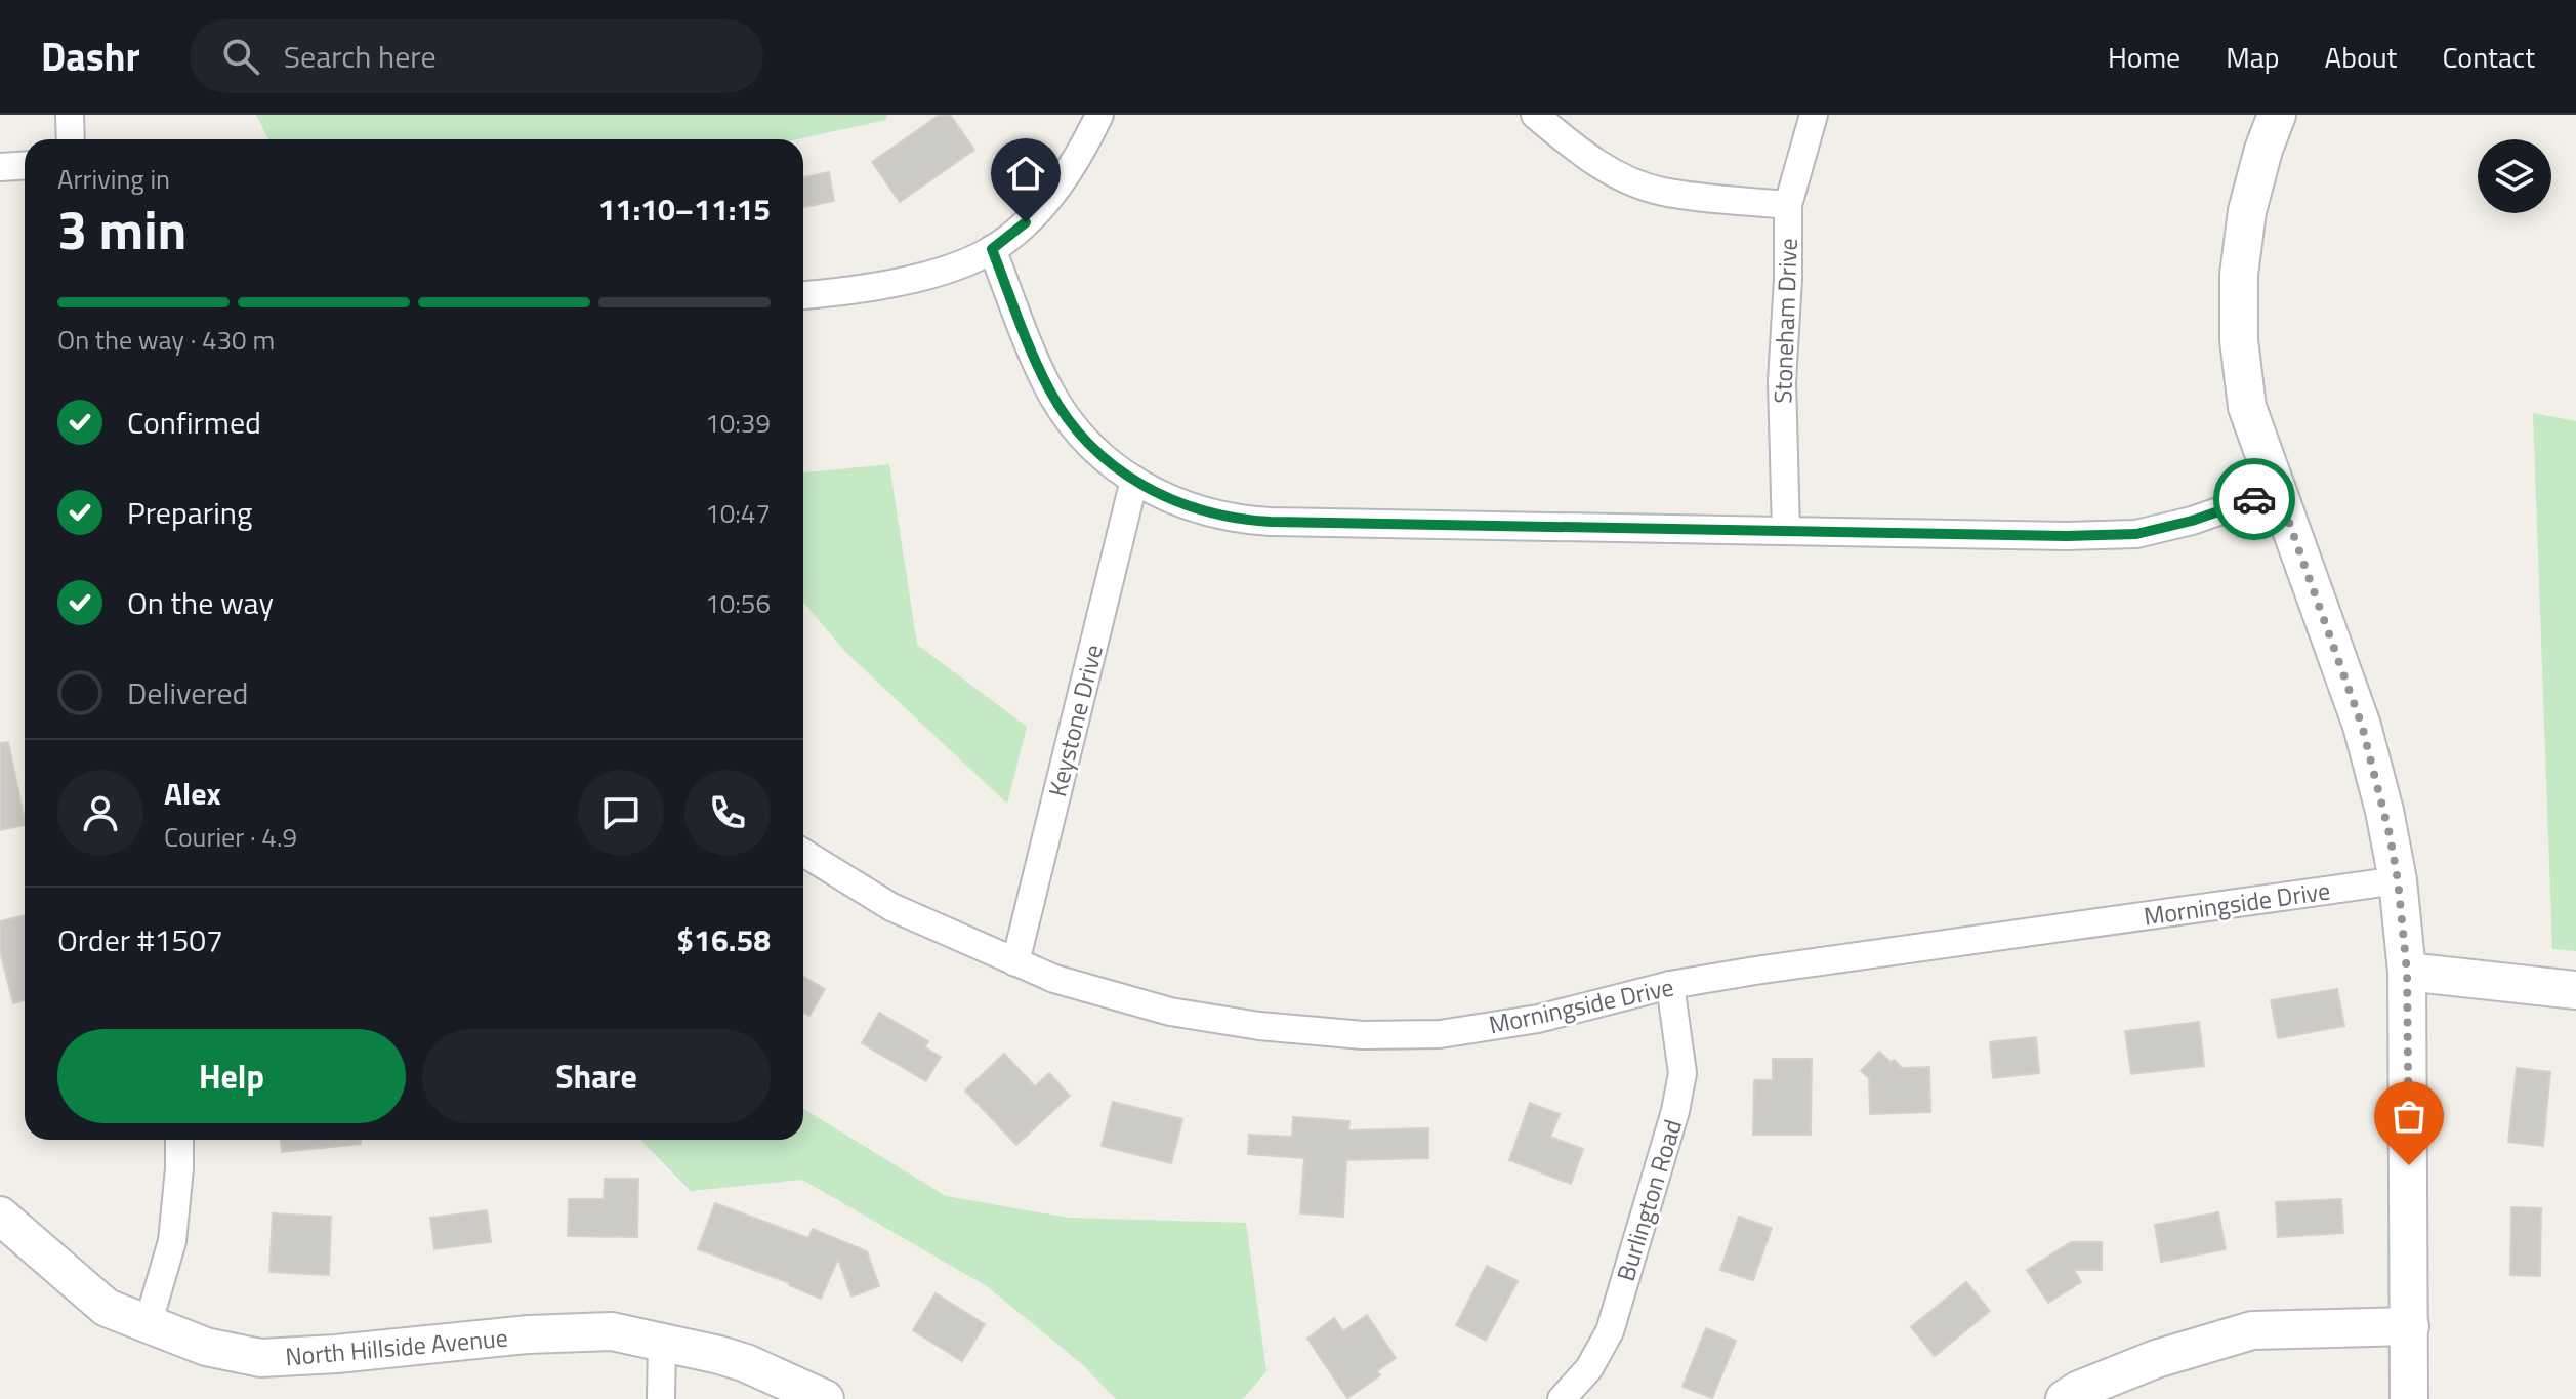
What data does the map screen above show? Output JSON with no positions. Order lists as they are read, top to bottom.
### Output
{
  "streets": {
    "street": [
      "Stoneham Drive",
      "Keystone Drive",
      "Morningside Drive",
      "Burlington Road",
      "North Hillside Avenue"
    ]
  },
  "crossings": [
    ["Keystone Drive", "Morningside Drive"],
    ["Morningside Drive", "Burlington Road"]
  ],
  "page": {
    "header": "Dashr",
    "search": "Search here",
    "nav": [
      "Home",
      "Map",
      "About",
      "Contact"
    ],
    "heading": ["3 min", "Arriving in", "11:10–11:15"],
    "panel": [
      "Alex",
      "Courier · 4.9",
      "Order #1507",
      "$16.58"
    ],
    "bar": "On the way · 430 m",
    "list": [
      ["Confirmed", "10:39"],
      ["Preparing", "10:47"],
      ["On the way", "10:56"],
      "Delivered"
    ],
    "buttons": ["Help", "Share"]
  }
}
